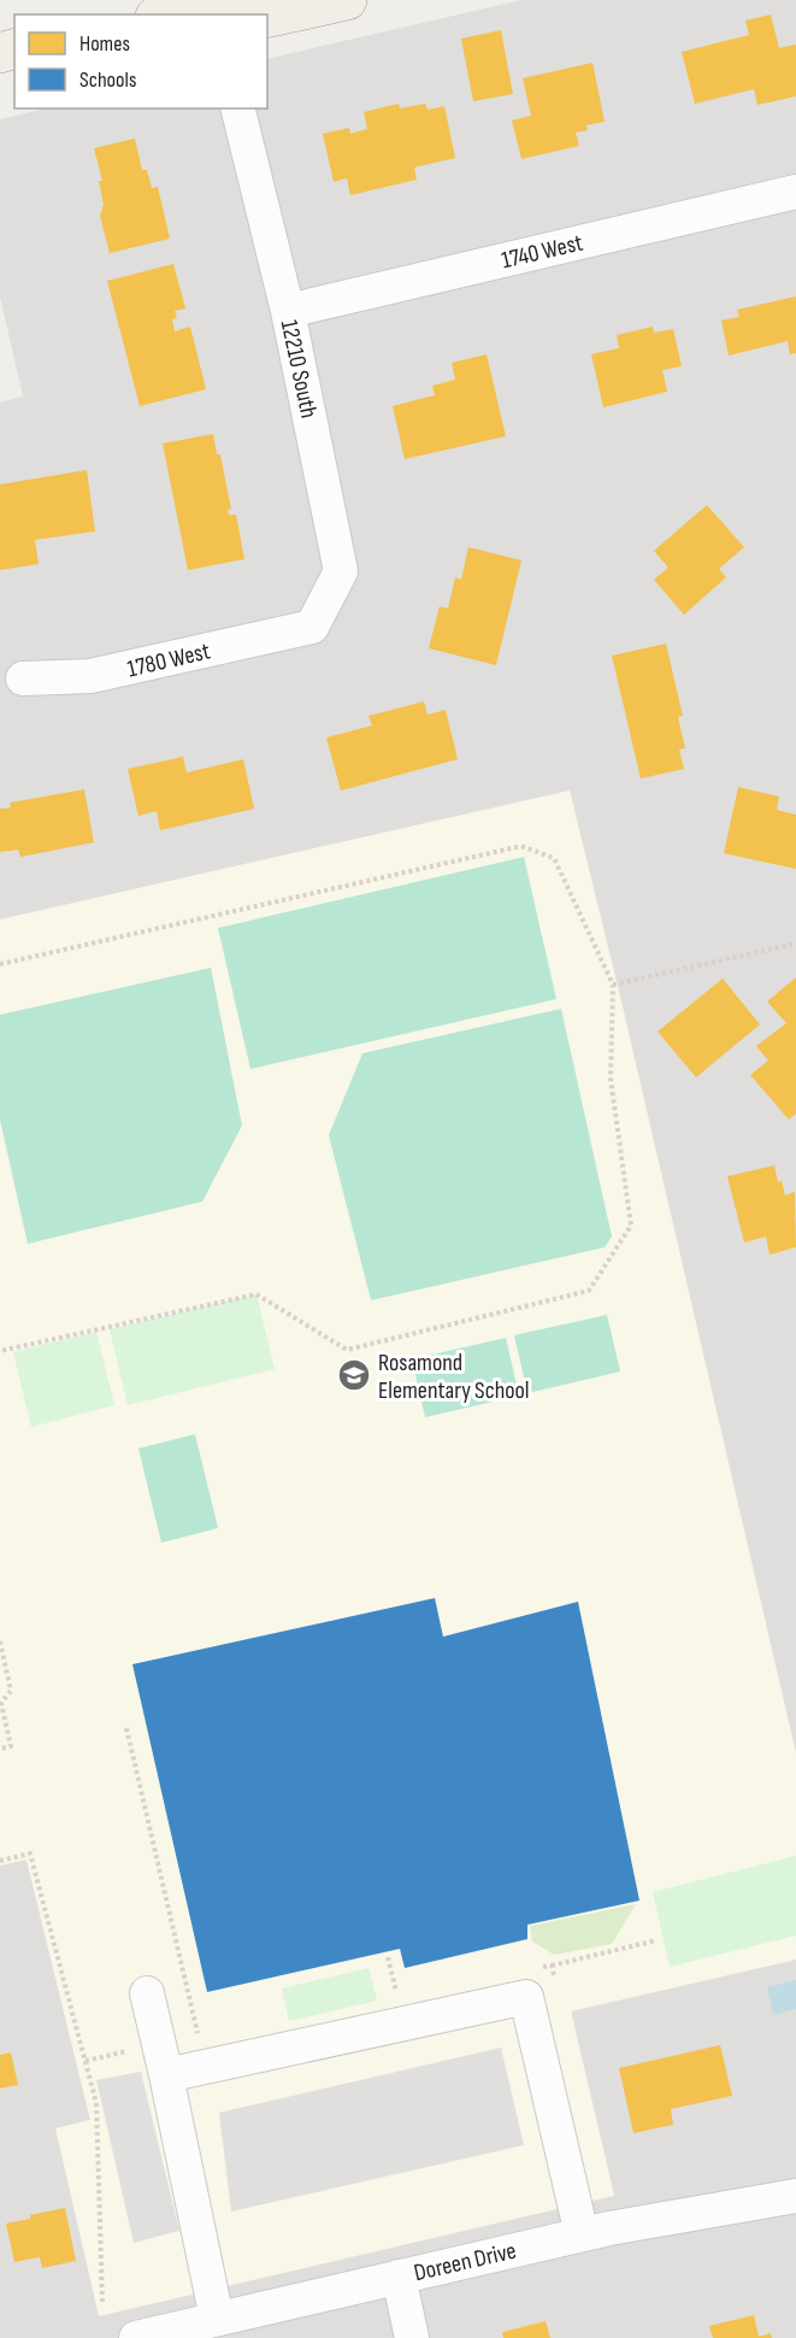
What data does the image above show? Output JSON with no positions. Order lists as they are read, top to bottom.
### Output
{
  "streets": {
    "street": [
      "1740 West",
      "12210 South",
      "1780 West",
      "Doreen Drive"
    ]
  },
  "crossings": [
    ["1740 West", "12210 South"],
    ["12210 South", "1780 West"]
  ],
  "places": {
    "school or university": ["Rosamond Elementary School"]
  },
  "legend": ["Homes", "Schools"]
}
